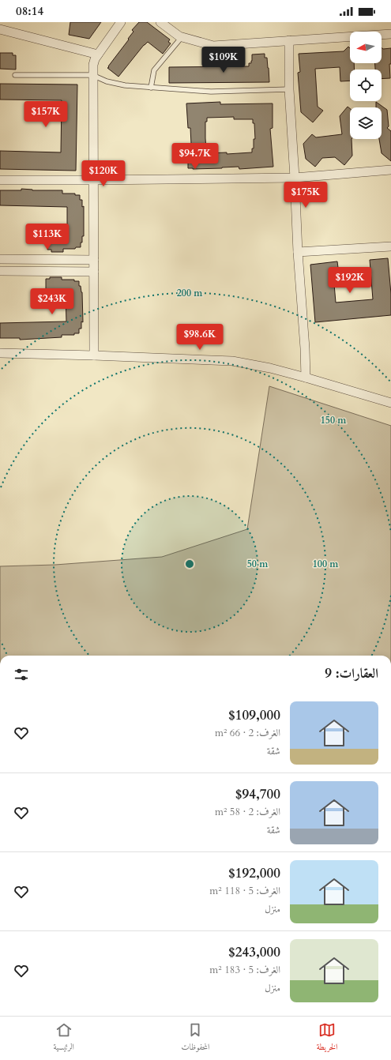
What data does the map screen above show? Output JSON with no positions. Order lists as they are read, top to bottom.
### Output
{
  "north": "left",
  "page": {
    "status": "08:14",
    "price": [
      "$109K",
      "$157K",
      "$94.7K",
      "$120K",
      "$175K",
      "$113K",
      "$192K",
      "$243K",
      "$98.6K"
    ],
    "heading": "العقارات: 9",
    "list": [
      {
        "name": "$109,000",
        "note": "الغرف: 2 · 66 m² · شقة"
      },
      {
        "name": "$94,700",
        "note": "الغرف: 2 · 58 m² · شقة"
      },
      {
        "name": "$192,000",
        "note": "الغرف: 5 · 118 m² · منزل"
      },
      {
        "name": "$243,000",
        "note": "الغرف: 5 · 183 m² · منزل"
      }
    ],
    "tabs": ["الخريطة", "المحفوظات", "الرئيسية"]
  },
  "rings": [
    "200 m",
    "150 m",
    "50 m",
    "100 m"
  ]
}
